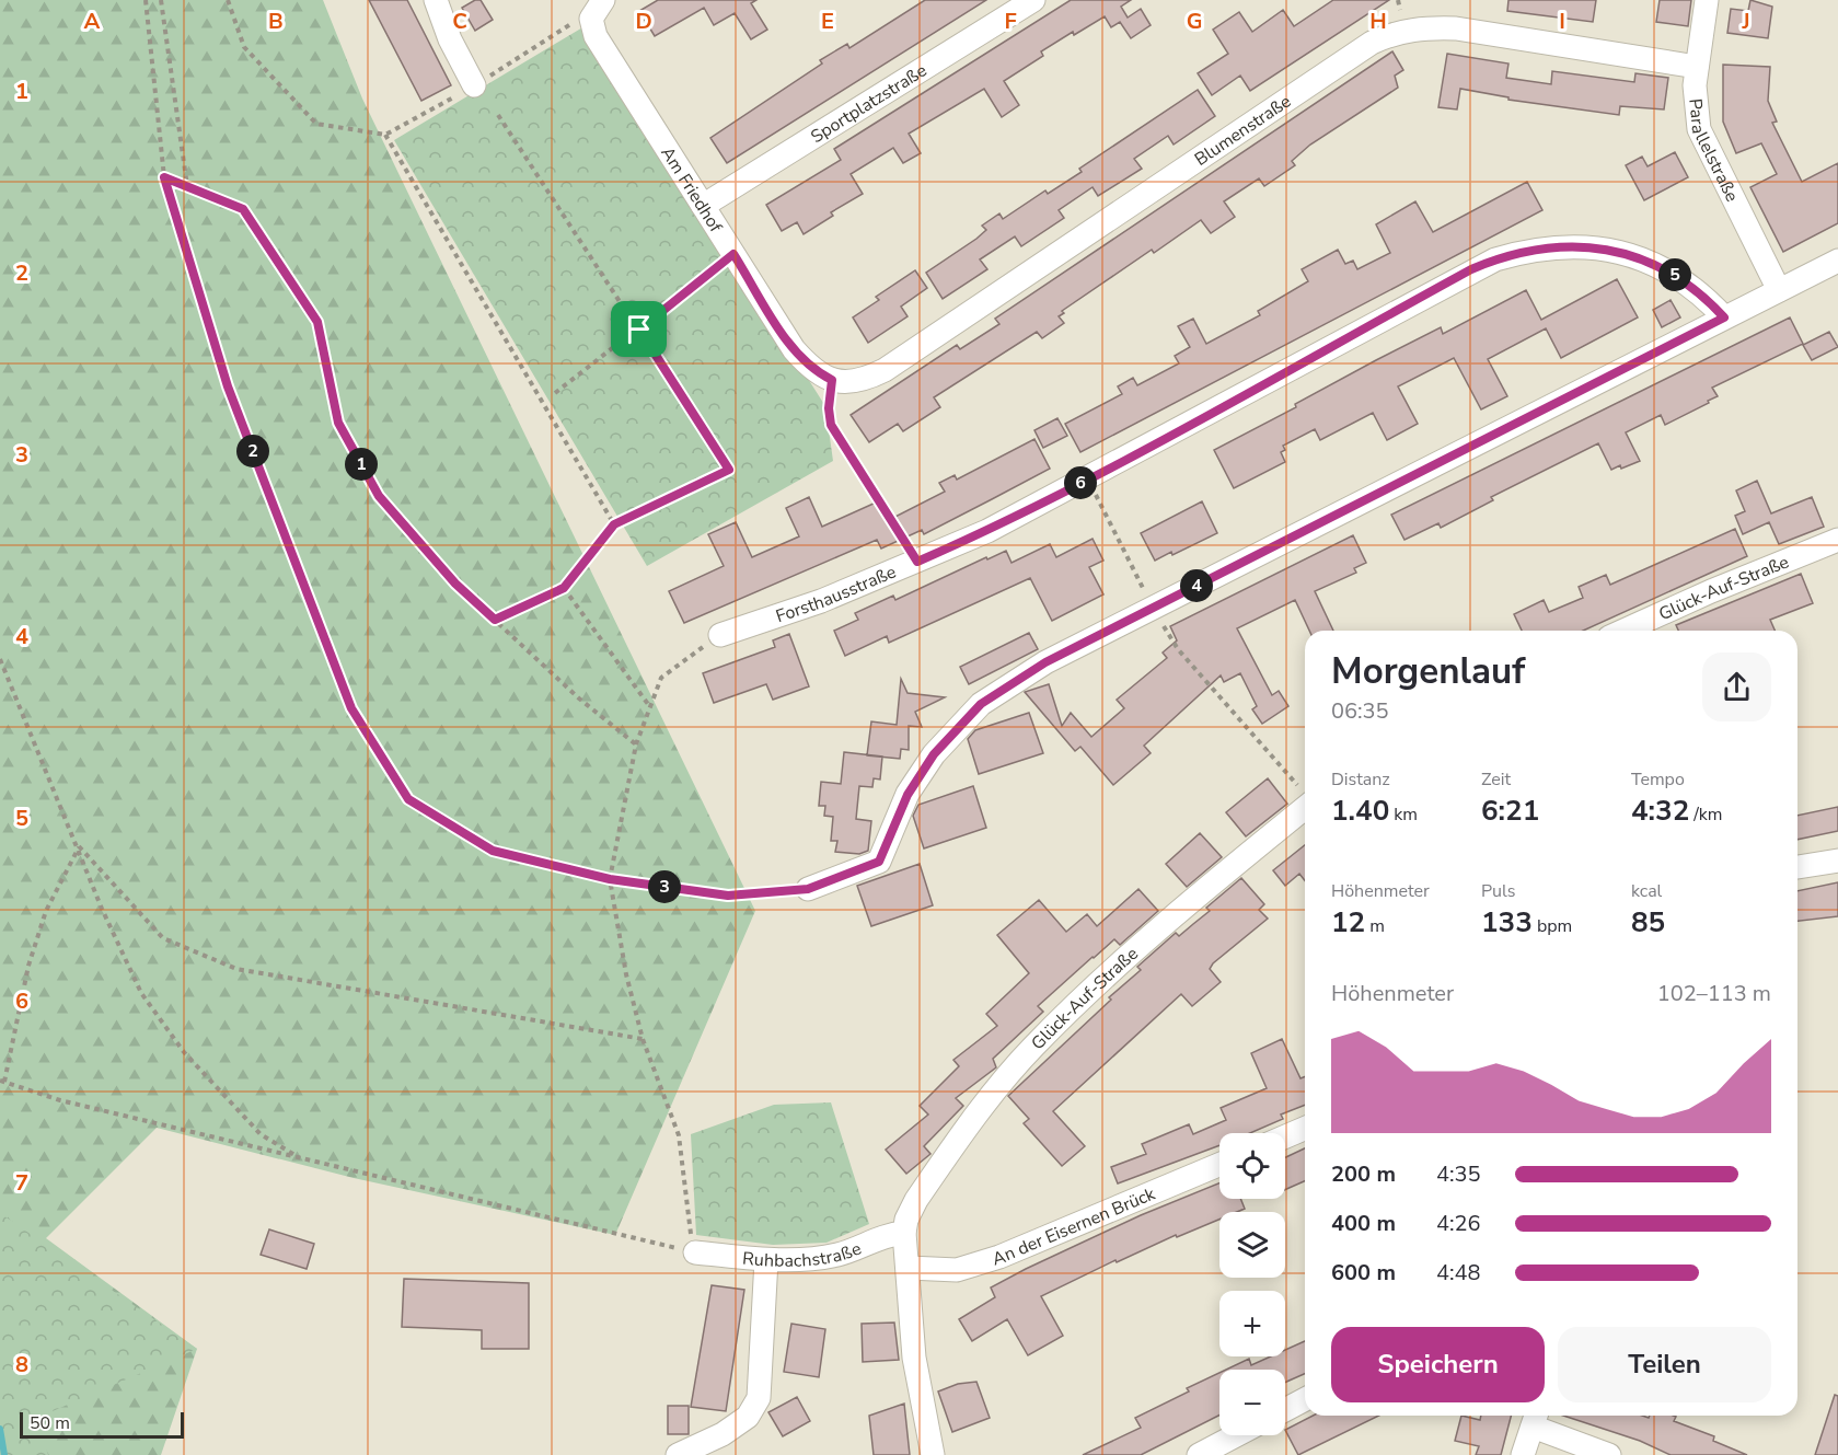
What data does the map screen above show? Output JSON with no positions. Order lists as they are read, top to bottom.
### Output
{
  "streets": {
    "street": [
      "Sportplatzstraße",
      "Blumenstraße",
      "Parallelstraße",
      "Am Friedhof",
      "Glück-Auf-Straße",
      "Forsthausstraße",
      "An der Eisernen Brück",
      "Ruhbachstraße"
    ]
  },
  "crossings": [
    ["Sportplatzstraße", "Am Friedhof"],
    ["Blumenstraße", "Parallelstraße"],
    ["Blumenstraße", "Am Friedhof"],
    ["Glück-Auf-Straße", "Ruhbachstraße"]
  ],
  "scale_bar": "50 m",
  "page": {
    "pins": [
      "5",
      "2",
      "1",
      "6",
      "4",
      "3"
    ],
    "heading": ["Morgenlauf", "06:35"],
    "stats": [
      ["Distanz", "1.40 km"],
      ["Zeit", "6:21"],
      ["Tempo", "4:32 /km"],
      ["Höhenmeter", "12 m"],
      ["Puls", "133 bpm"],
      ["kcal", "85"]
    ],
    "chart": ["Höhenmeter", "102–113 m"],
    "map_buttons": ["+", "−"],
    "list": [
      {
        "name": "200 m",
        "note": "4:35"
      },
      {
        "name": "400 m",
        "note": "4:26"
      },
      {
        "name": "600 m",
        "note": "4:48"
      }
    ],
    "buttons": ["Speichern", "Teilen"],
    "scale": "50 m"
  },
  "grid": {
    "columns": [
      "A",
      "B",
      "C",
      "D",
      "E",
      "F",
      "G",
      "H",
      "I",
      "J"
    ],
    "rows": [
      "1",
      "2",
      "3",
      "4",
      "5",
      "6",
      "7",
      "8"
    ]
  }
}
